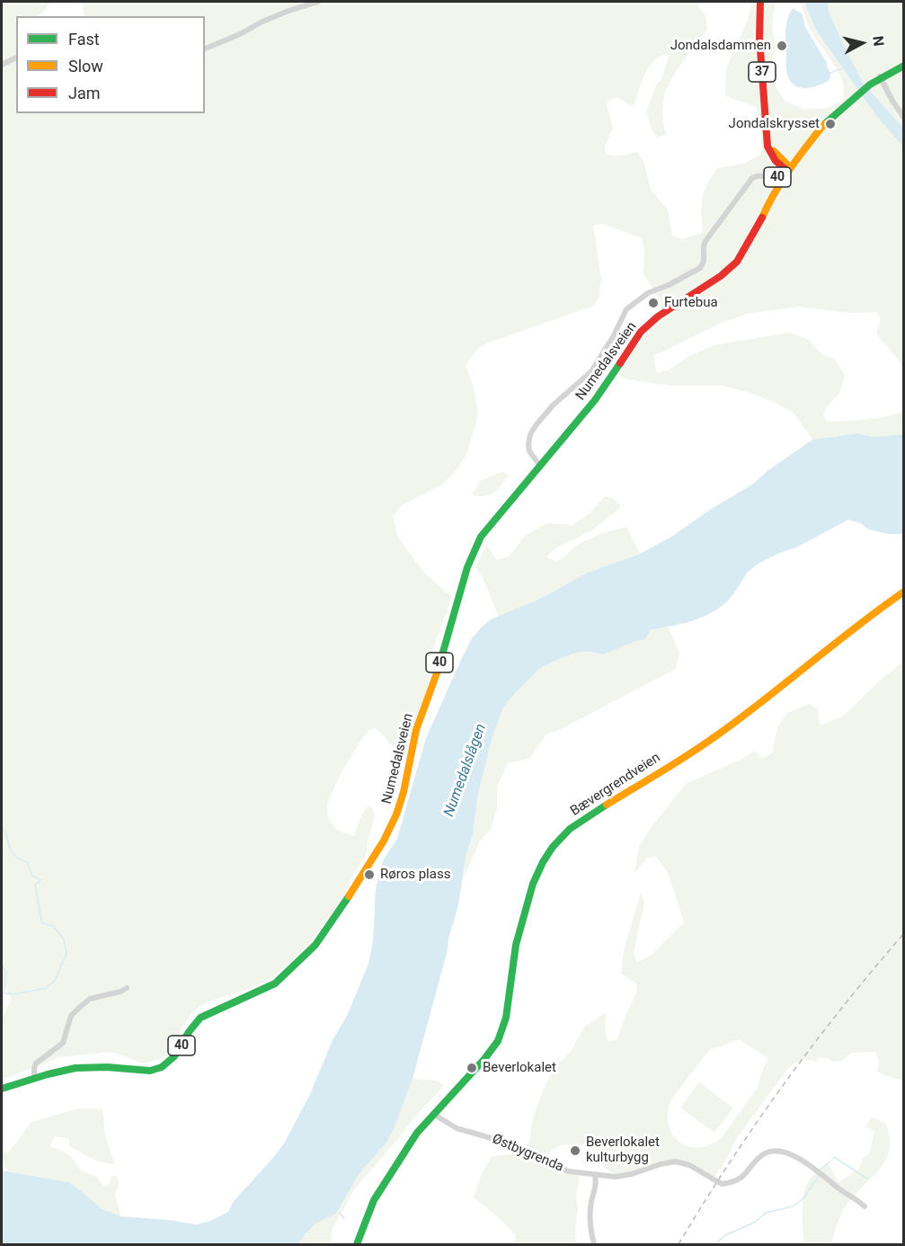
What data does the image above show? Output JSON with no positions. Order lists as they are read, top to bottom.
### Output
{
  "streets": {
    "main road": [
      "37",
      "40",
      "Numedalsveien",
      "Bævergrendveien"
    ],
    "street": ["Østbygrenda"]
  },
  "crossings": [
    ["37", "Numedalsveien"],
    ["Bævergrendveien", "Østbygrenda"]
  ],
  "water": ["Numedalslågen"],
  "places": [
    "Jondalsdammen",
    "Jondalskrysset",
    "Furtebua",
    "Røros plass",
    "Beverlokalet",
    "Beverlokalet kulturbygg"
  ],
  "legend": ["Fast", "Slow", "Jam"],
  "north": "right"
}
